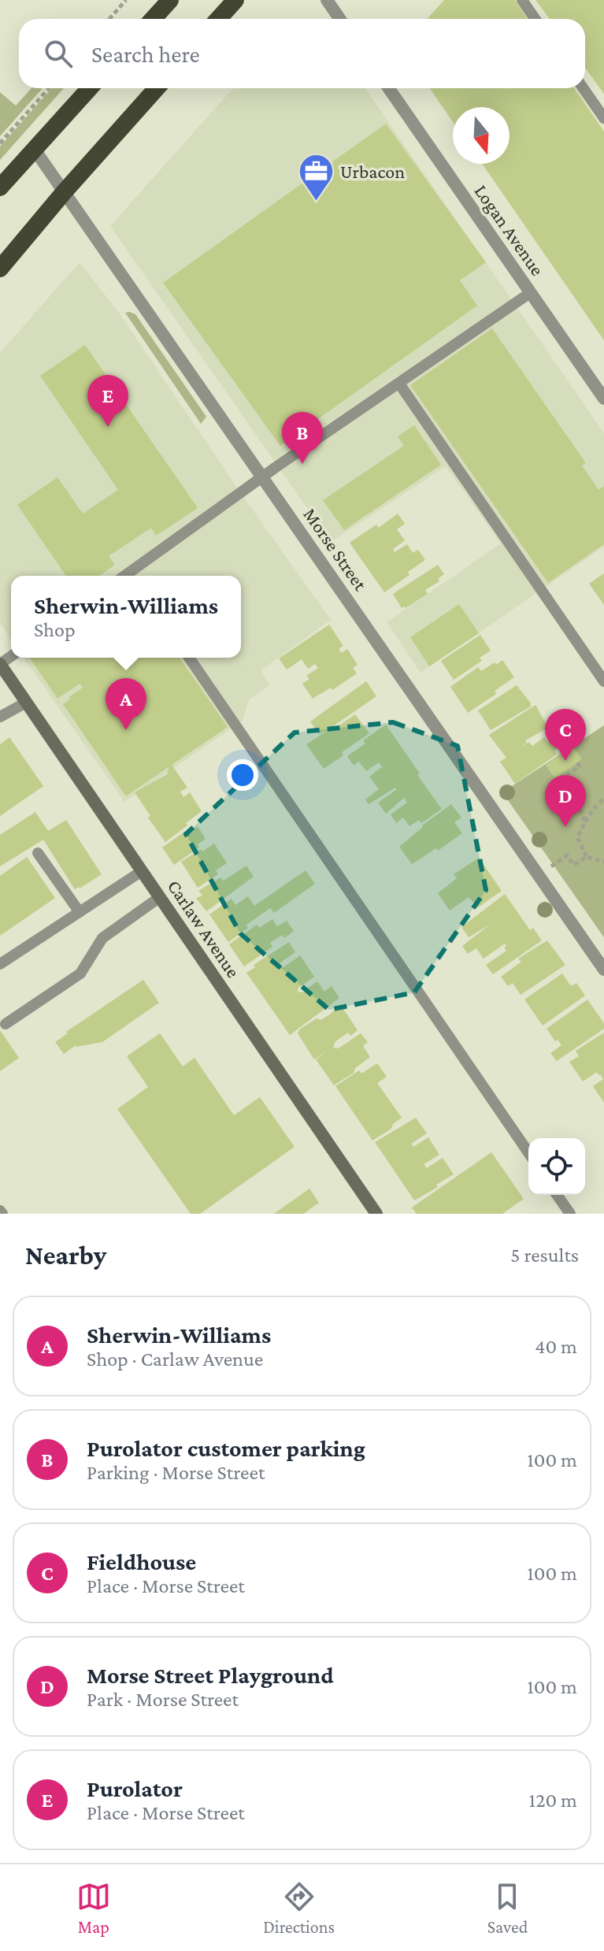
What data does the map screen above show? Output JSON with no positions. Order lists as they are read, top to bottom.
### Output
{
  "streets": {
    "main road": ["Carlaw Avenue"],
    "street": ["Logan Avenue", "Morse Street"]
  },
  "places": {
    "office": ["Urbacon"]
  },
  "north": "bottom",
  "page": {
    "search": "Search here",
    "pins": [
      "E",
      "B",
      "A",
      "C",
      "D"
    ],
    "popup": ["Sherwin-Williams", "Shop"],
    "heading": ["Nearby", "5 results"],
    "list": [
      {
        "mark": "A",
        "name": "Sherwin-Williams",
        "note": "Shop · Carlaw Avenue",
        "value": "40 m"
      },
      {
        "mark": "B",
        "name": "Purolator customer parking",
        "note": "Parking · Morse Street",
        "value": "100 m"
      },
      {
        "mark": "C",
        "name": "Fieldhouse",
        "note": "Place · Morse Street",
        "value": "100 m"
      },
      {
        "mark": "D",
        "name": "Morse Street Playground",
        "note": "Park · Morse Street",
        "value": "100 m"
      },
      {
        "mark": "E",
        "name": "Purolator",
        "note": "Place · Morse Street",
        "value": "120 m"
      }
    ],
    "nav": ["Map", "Directions", "Saved"]
  }
}
